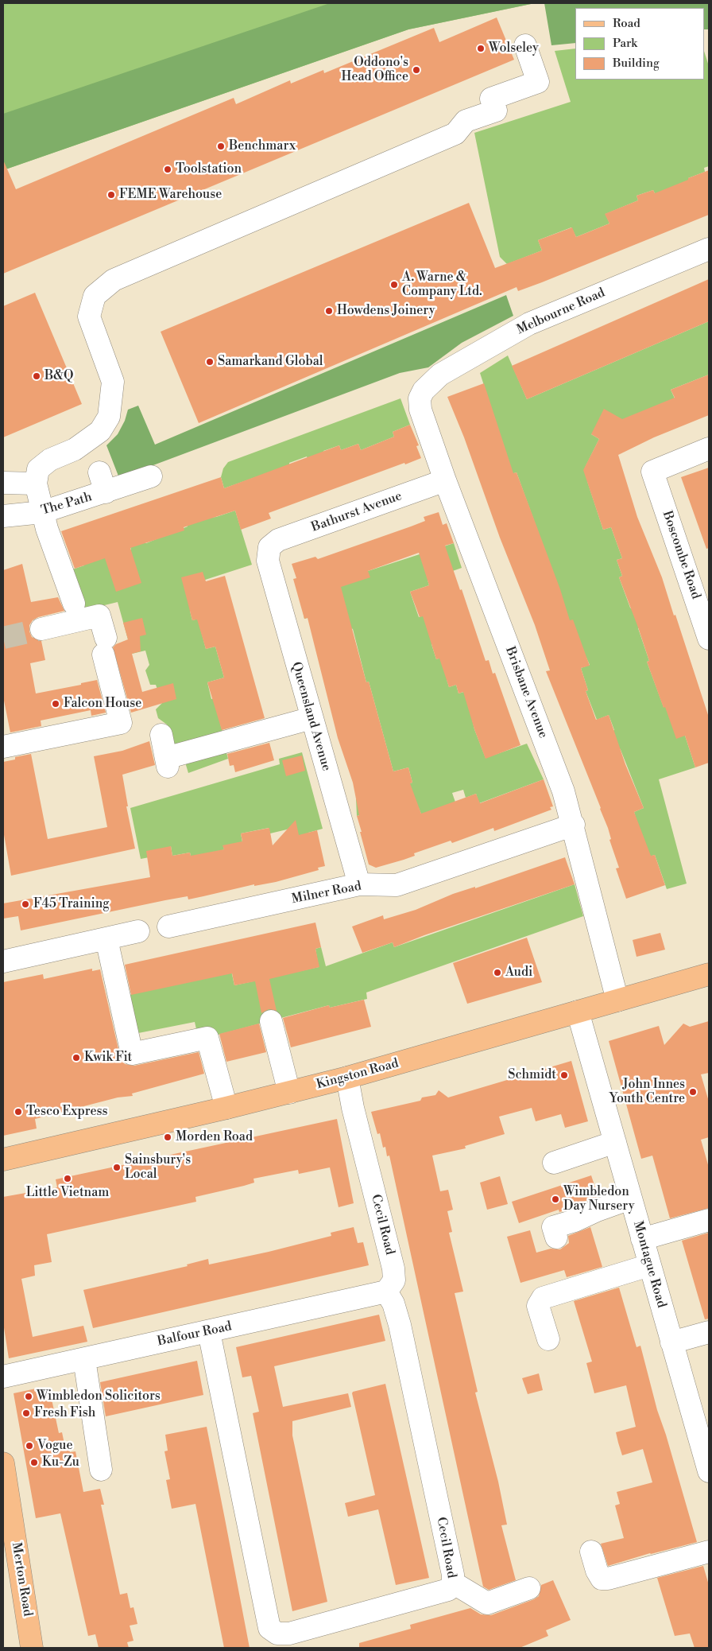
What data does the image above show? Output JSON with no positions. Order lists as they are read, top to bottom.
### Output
{
  "streets": {
    "main road": ["Kingston Road", "Merton Road"],
    "street": [
      "Melbourne Road",
      "The Path",
      "Bathurst Avenue",
      "Boscombe Road",
      "Brisbane Avenue",
      "Queensland Avenue",
      "Milner Road",
      "Cecil Road",
      "Montague Road",
      "Balfour Road"
    ]
  },
  "crossings": [
    ["Melbourne Road", "Brisbane Avenue"],
    ["Bathurst Avenue", "Brisbane Avenue"],
    ["Bathurst Avenue", "Queensland Avenue"],
    ["Brisbane Avenue", "Milner Road"],
    ["Brisbane Avenue", "Kingston Road"],
    ["Queensland Avenue", "Milner Road"],
    ["Kingston Road", "Cecil Road"],
    ["Kingston Road", "Montague Road"],
    ["Cecil Road", "Balfour Road"]
  ],
  "places": [
    "Wolseley",
    "Oddono's Head Office",
    "Benchmarx",
    "Toolstation",
    "FEME Warehouse",
    "A. Warne & Company Ltd.",
    "Howdens Joinery",
    "Samarkand Global",
    "B&Q",
    "Falcon House",
    "F45 Training",
    "Audi",
    "Kwik Fit",
    "Schmidt",
    "John Innes Youth Centre",
    "Tesco Express",
    "Morden Road",
    "Sainsbury's Local",
    "Little Vietnam",
    "Wimbledon Day Nursery",
    "Wimbledon Solicitors",
    "Fresh Fish",
    "Vogue",
    "Ku-Zu"
  ],
  "legend": ["Road", "Park", "Building"]
}
